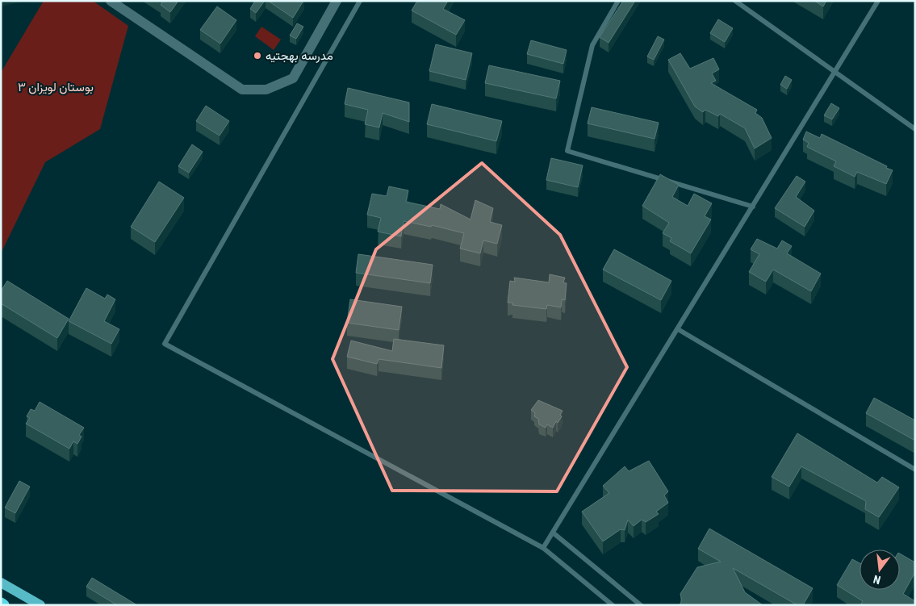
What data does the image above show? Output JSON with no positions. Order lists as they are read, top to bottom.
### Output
{
  "parks": ["بوستان لویزان ۳"],
  "places": ["مدرسه بهجتیه"],
  "north": "bottom"
}
